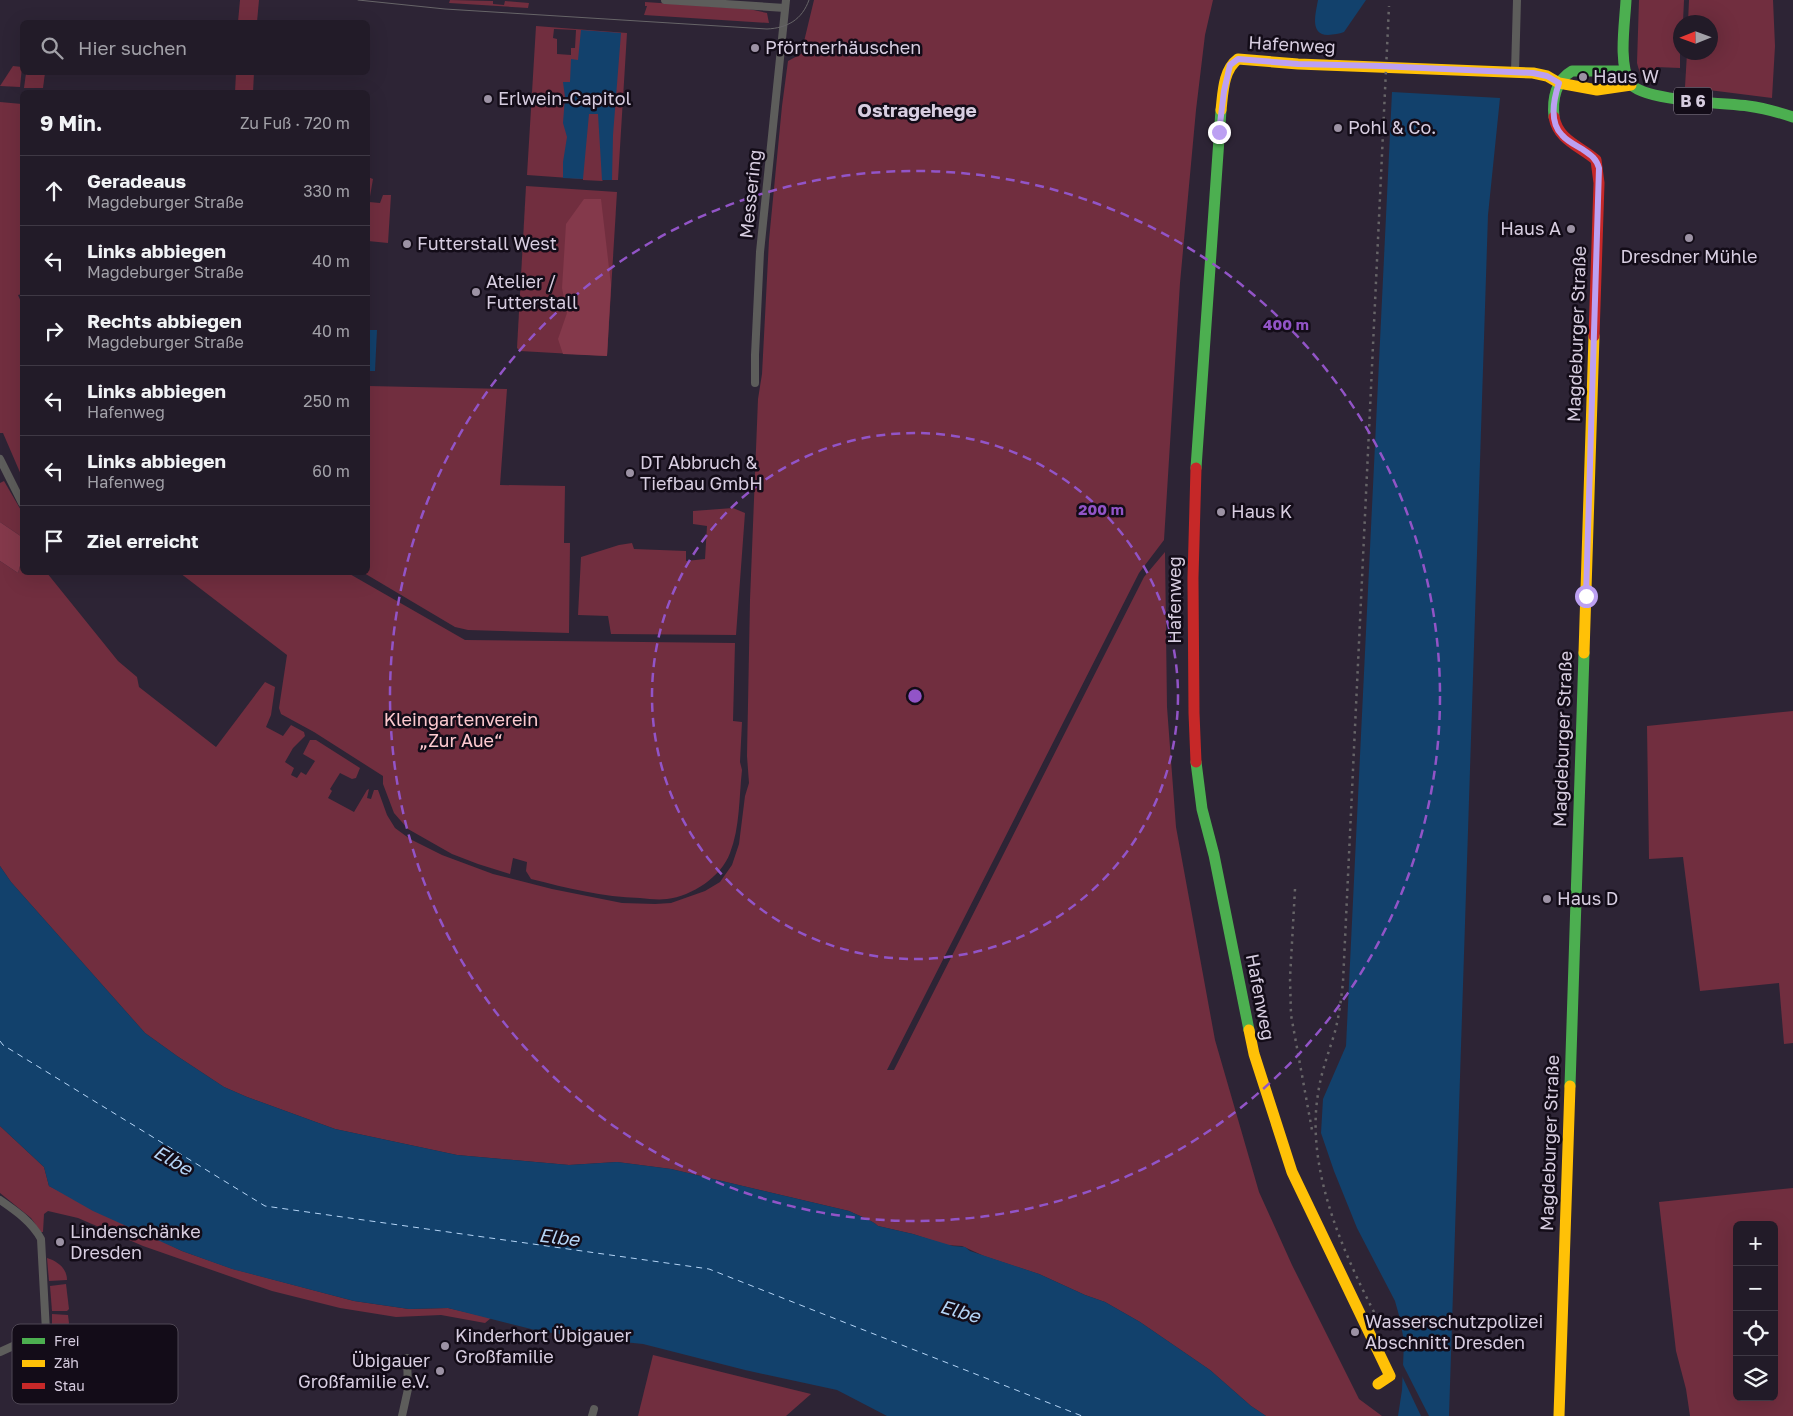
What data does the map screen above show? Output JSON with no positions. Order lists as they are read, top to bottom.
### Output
{
  "streets": {
    "street": [
      "Hafenweg",
      "B 6",
      "Messering",
      "Magdeburger Straße"
    ]
  },
  "crossings": [
    ["Hafenweg", "Magdeburger Straße"]
  ],
  "districts": ["Ostragehege"],
  "water": ["Elbe"],
  "parks": ["Kleingartenverein „Zur Aue“"],
  "places": [
    "Pförtnerhäuschen",
    "Haus W",
    "Erlwein-Capitol",
    "Pohl & Co.",
    "Haus A",
    "Dresdner Mühle",
    "Futterstall West",
    "Atelier / Futterstall",
    "DT Abbruch & Tiefbau GmbH",
    "Haus K",
    "Haus D",
    "Lindenschänke Dresden",
    "Wasserschutzpolizei Abschnitt Dresden",
    "Kinderhort Übigauer Großfamilie",
    "Übigauer Großfamilie e.V."
  ],
  "legend": ["Frei", "Zäh", "Stau"],
  "north": "left",
  "page": {
    "search": "Hier suchen",
    "heading": ["9 Min.", "Zu Fuß · 720 m"],
    "list": [
      ["Geradeaus", "Magdeburger Straße", "330 m"],
      ["Links abbiegen", "Magdeburger Straße", "40 m"],
      ["Rechts abbiegen", "Magdeburger Straße", "40 m"],
      ["Links abbiegen", "Hafenweg", "250 m"],
      ["Links abbiegen", "Hafenweg", "60 m"],
      "Ziel erreicht"
    ],
    "map_buttons": ["+", "−"]
  },
  "rings": ["400 m", "200 m"]
}
